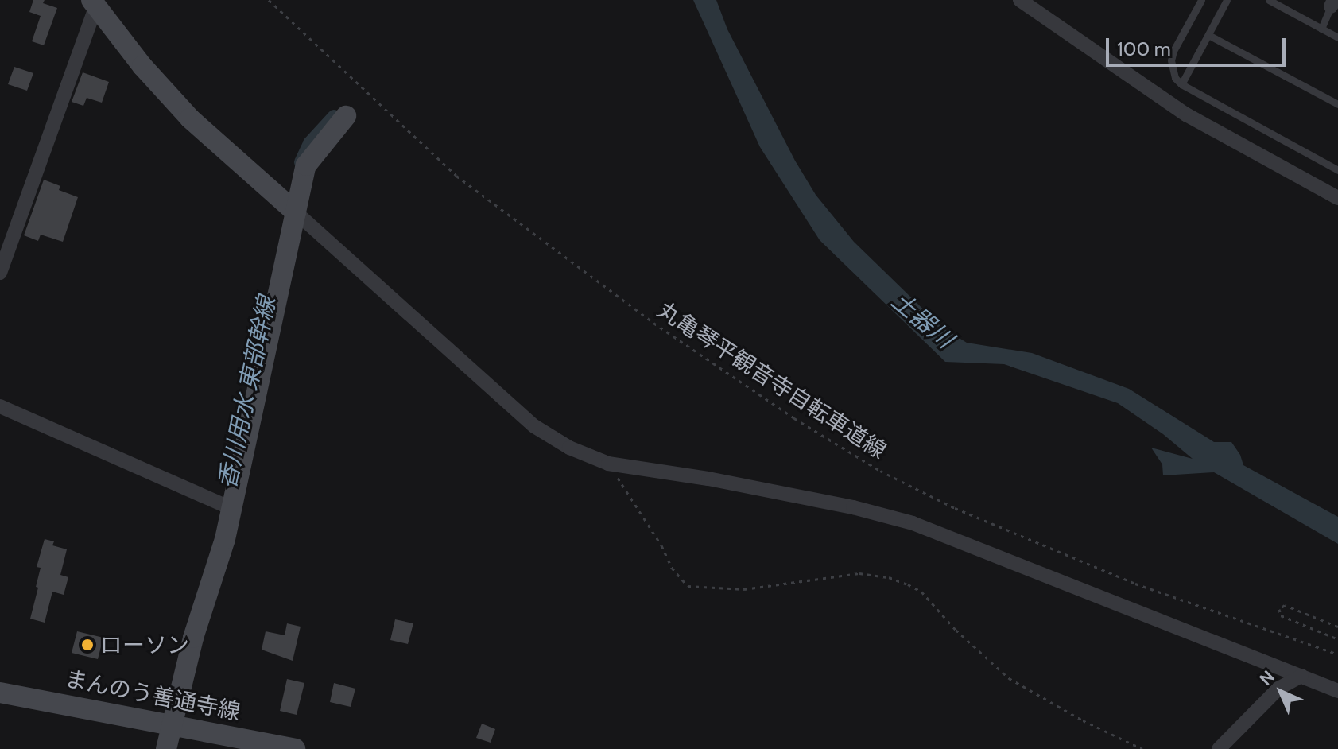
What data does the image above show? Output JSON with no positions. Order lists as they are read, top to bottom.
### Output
{
  "streets": {
    "street": ["まんのう善通寺線"],
    "path": ["丸亀琴平観音寺自転車道線"]
  },
  "water": ["土器川", "香川用水 東部幹線"],
  "places": ["ローソン"],
  "scale_bar": "100 m",
  "north": "top left"
}
